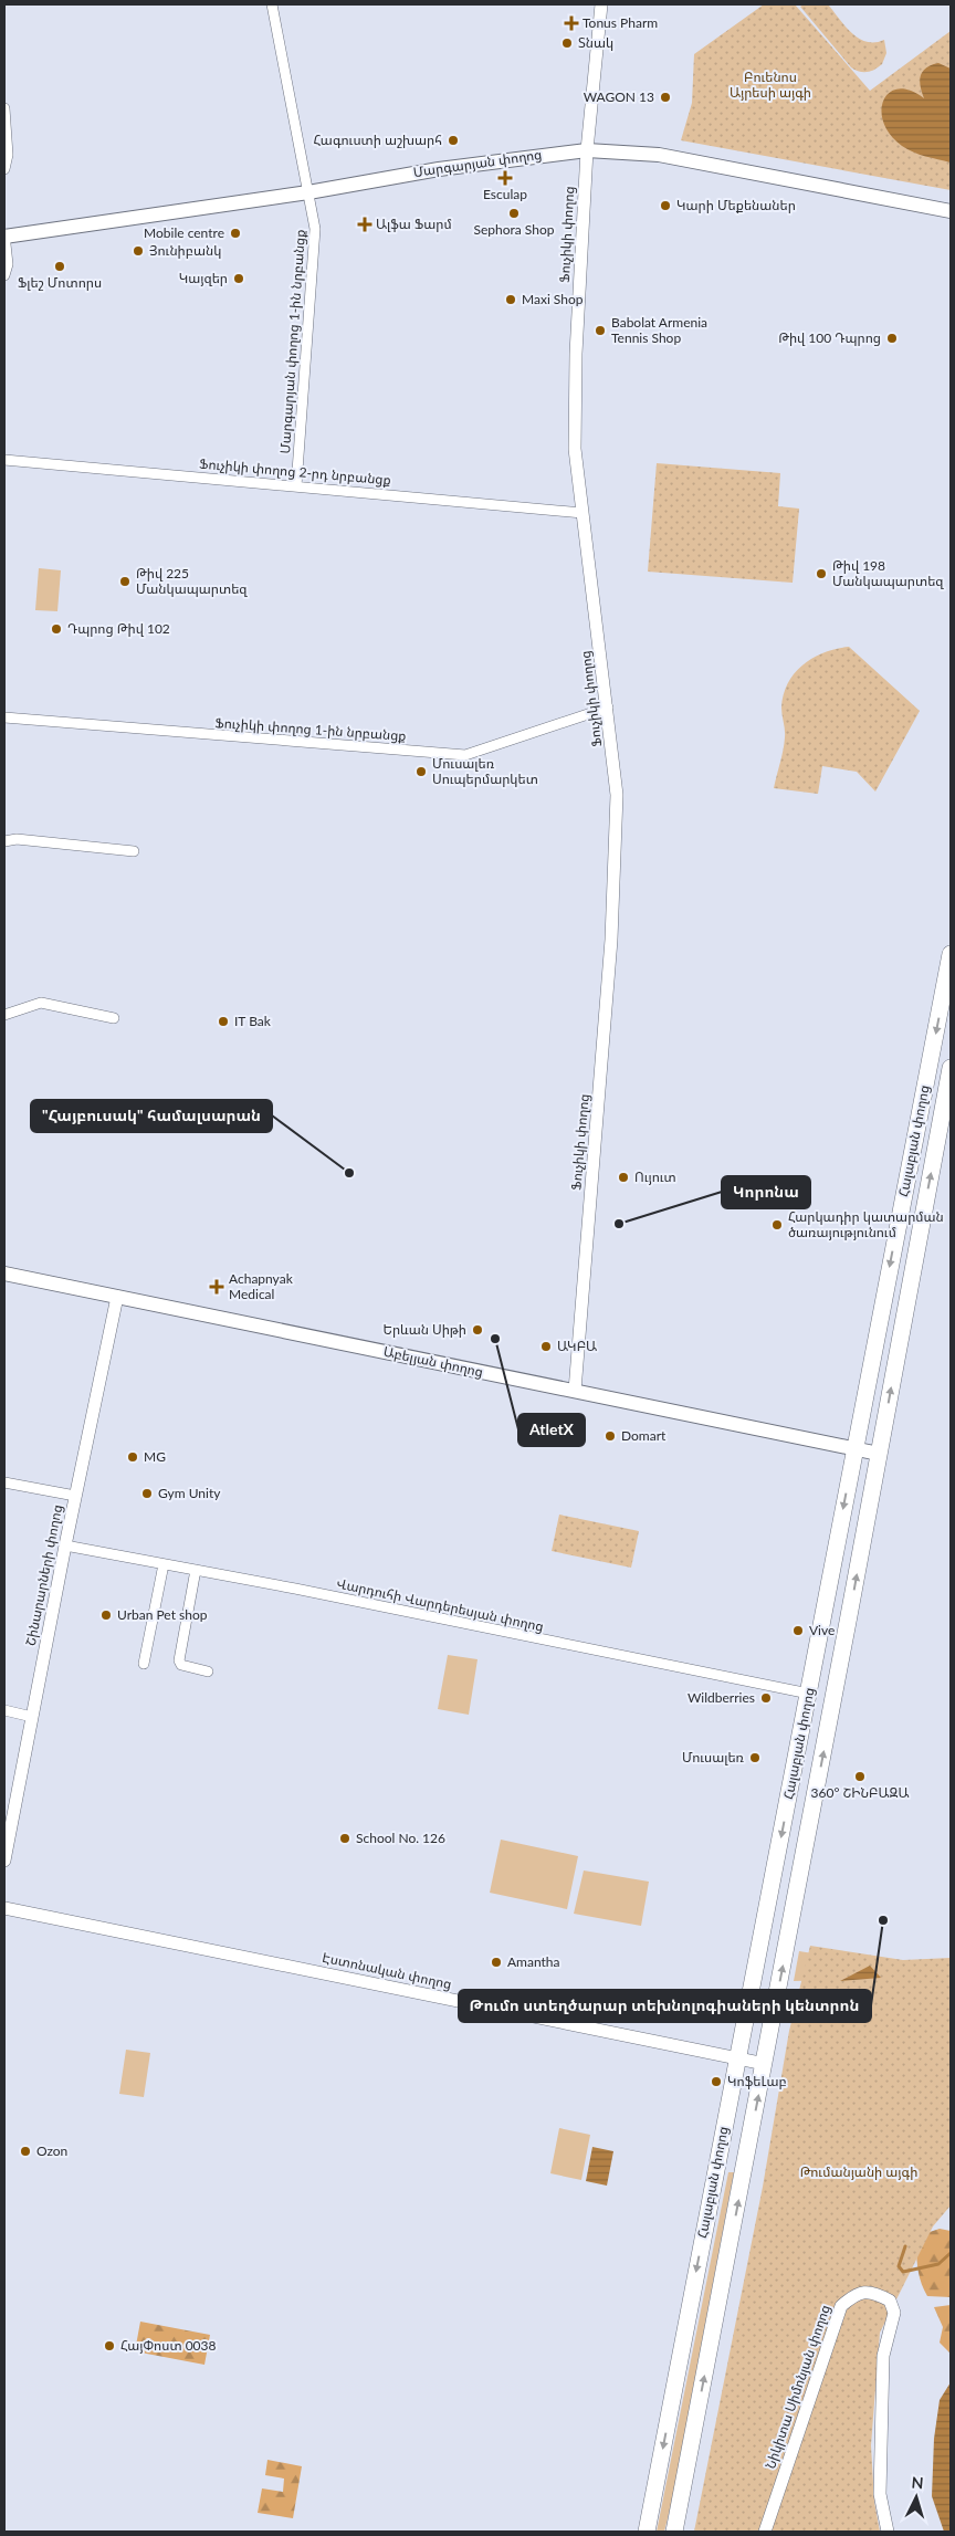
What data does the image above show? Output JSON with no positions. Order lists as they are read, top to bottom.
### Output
{
  "streets": {
    "main road": ["Մարգարյան փողոց", "Հալաբյան փողոց", "Աբելյան փողոց"],
    "street": [
      "Ֆուչիկի փողոց",
      "Մարգարյան փողոց 1-ին նրբանցք",
      "Ֆուչիկի փողոց 2-րդ նրբանցք",
      "Ֆուչիկի փողոց 1-ին նրբանցք",
      "Շինարարների փողոց",
      "Վարդուհի Վարդերեսյան փողոց",
      "Էստոնական փողոց",
      "Նիկիտա Սիմոնյան փողոց"
    ]
  },
  "crossings": [
    ["Մարգարյան փողոց", "Ֆուչիկի փողոց"],
    ["Մարգարյան փողոց", "Մարգարյան փողոց 1-ին նրբանցք"],
    ["Ֆուչիկի փողոց", "Ֆուչիկի փողոց 2-րդ նրբանցք"],
    ["Ֆուչիկի փողոց", "Ֆուչիկի փողոց 1-ին նրբանցք"],
    ["Ֆուչիկի փողոց", "Աբելյան փողոց"],
    ["Մարգարյան փողոց 1-ին նրբանցք", "Ֆուչիկի փողոց 2-րդ նրբանցք"],
    ["Հալաբյան փողոց", "Աբելյան փողոց"],
    ["Հալաբյան փողոց", "Վարդուհի Վարդերեսյան փողոց"],
    ["Հալաբյան փողոց", "Էստոնական փողոց"],
    ["Աբելյան փողոց", "Շինարարների փողոց"],
    ["Շինարարների փողոց", "Վարդուհի Վարդերեսյան փողոց"]
  ],
  "parks": ["Բուենոս Այրեսի այգի", "Թումանյանի այգի"],
  "places": {
    "health": [
      "Tonus Pharm",
      "Esculap",
      "Ալֆա Ֆարմ",
      "Achapnyak Medical"
    ],
    "other": [
      "Տնակ",
      "WAGON 13",
      "Հագուստի աշխարհ",
      "Կարի Մեքենաներ",
      "Sephora Shop",
      "Mobile centre",
      "Յունիբանկ",
      "Ֆլեշ Մոտորս",
      "Կայզեր",
      "Maxi Shop",
      "Babolat Armenia Tennis Shop",
      "Թիվ 100 Դպրոց",
      "Թիվ 198 Մանկապարտեզ",
      "Թիվ 225 Մանկապարտեզ",
      "Դպրոց Թիվ 102",
      "Մուսալեռ Սուպերմարկետ",
      "IT Bak",
      "\"Հայբուսակ\" համալսարան",
      "Ույուտ",
      "Կորոնա",
      "Հարկադիր կատարման ծառայությունում",
      "Երևան Սիթի",
      "AtletX",
      "ԱԿԲԱ",
      "Domart",
      "MG",
      "Gym Unity",
      "Urban Pet shop",
      "Vive",
      "Wildberries",
      "Մուսալեռ",
      "360° ՇԻՆԲԱԶԱ",
      "School No. 126",
      "Թումո ստեղծարար տեխնոլոգիաների կենտրոն",
      "Amantha",
      "ԿոֆեԼաբ",
      "Ozon",
      "ՀայՓոստ 0038"
    ]
  },
  "north": "top"
}
